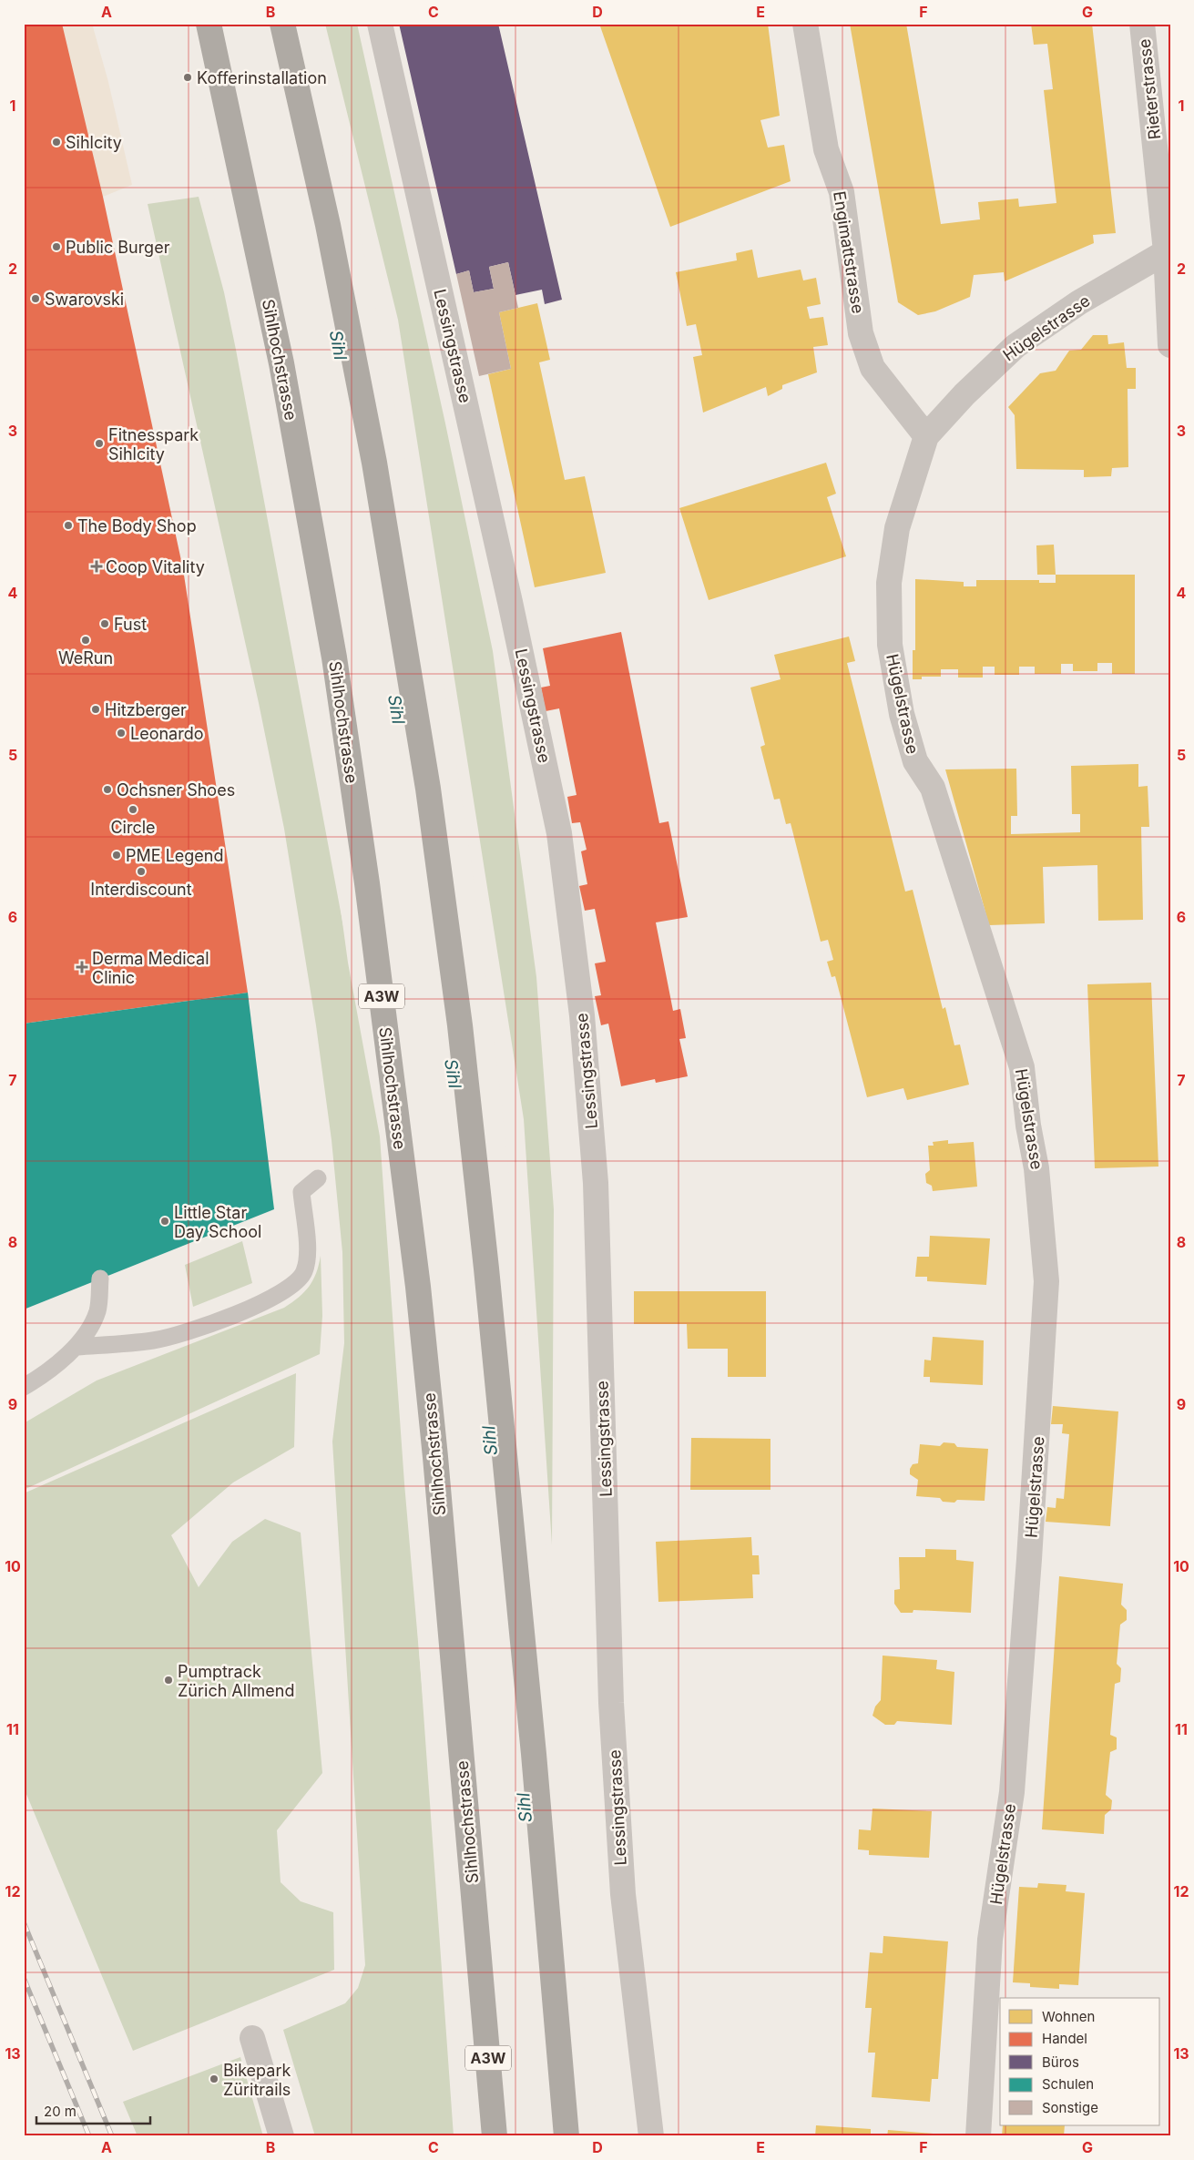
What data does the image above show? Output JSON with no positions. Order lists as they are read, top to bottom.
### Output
{
  "streets": {
    "highway": ["Sihlhochstrasse", "A3W"],
    "street": [
      "Rieterstrasse",
      "Engimattstrasse",
      "Hügelstrasse",
      "Lessingstrasse"
    ]
  },
  "crossings": [
    ["Rieterstrasse", "Hügelstrasse"],
    ["Engimattstrasse", "Hügelstrasse"]
  ],
  "water": ["Sihl"],
  "places": {
    "other": [
      "Kofferinstallation",
      "Sihlcity",
      "Public Burger",
      "Swarovski",
      "Fitnesspark Sihlcity",
      "The Body Shop",
      "Fust",
      "WeRun",
      "Hitzberger",
      "Leonardo",
      "Ochsner Shoes",
      "Circle",
      "PME Legend",
      "Interdiscount",
      "Little Star Day School",
      "Pumptrack Zürich Allmend",
      "Bikepark Züritrails"
    ],
    "health": ["Coop Vitality", "Derma Medical Clinic"]
  },
  "legend": [
    "Wohnen",
    "Handel",
    "Büros",
    "Schulen",
    "Sonstige"
  ],
  "scale_bar": "20 m",
  "grid": {
    "columns": [
      "A",
      "B",
      "C",
      "D",
      "E",
      "F",
      "G"
    ],
    "rows": [
      "1",
      "2",
      "3",
      "4",
      "5",
      "6",
      "7",
      "8",
      "9",
      "10",
      "11",
      "12",
      "13"
    ]
  }
}
